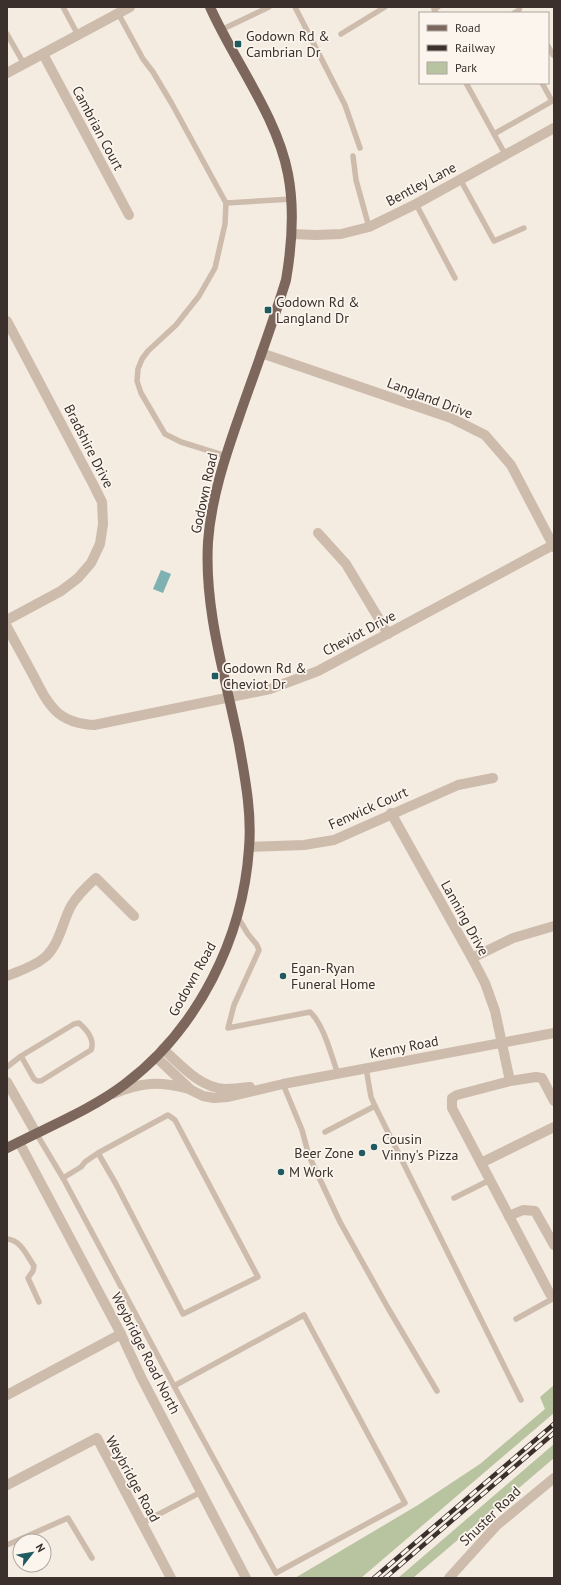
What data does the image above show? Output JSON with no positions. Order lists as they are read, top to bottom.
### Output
{
  "streets": {
    "main road": ["Godown Road", "Kenny Road"],
    "street": [
      "Cambrian Court",
      "Bentley Lane",
      "Langland Drive",
      "Bradshire Drive",
      "Cheviot Drive",
      "Fenwick Court",
      "Lanning Drive",
      "Weybridge Road North",
      "Weybridge Road",
      "Shuster Road"
    ]
  },
  "crossings": [
    ["Bentley Lane", "Godown Road"],
    ["Langland Drive", "Godown Road"],
    ["Langland Drive", "Cheviot Drive"],
    ["Godown Road", "Cheviot Drive"],
    ["Godown Road", "Fenwick Court"],
    ["Godown Road", "Kenny Road"],
    ["Fenwick Court", "Lanning Drive"],
    ["Lanning Drive", "Kenny Road"],
    ["Kenny Road", "Weybridge Road North"]
  ],
  "places": {
    "transit": ["Godown Rd & Cambrian Dr", "Godown Rd & Langland Dr", "Godown Rd & Cheviot Dr"],
    "other": [
      "Egan-Ryan Funeral Home",
      "Cousin Vinny's Pizza",
      "Beer Zone",
      "M Work"
    ]
  },
  "legend": ["Road", "Railway", "Park"],
  "north": "top right"
}
